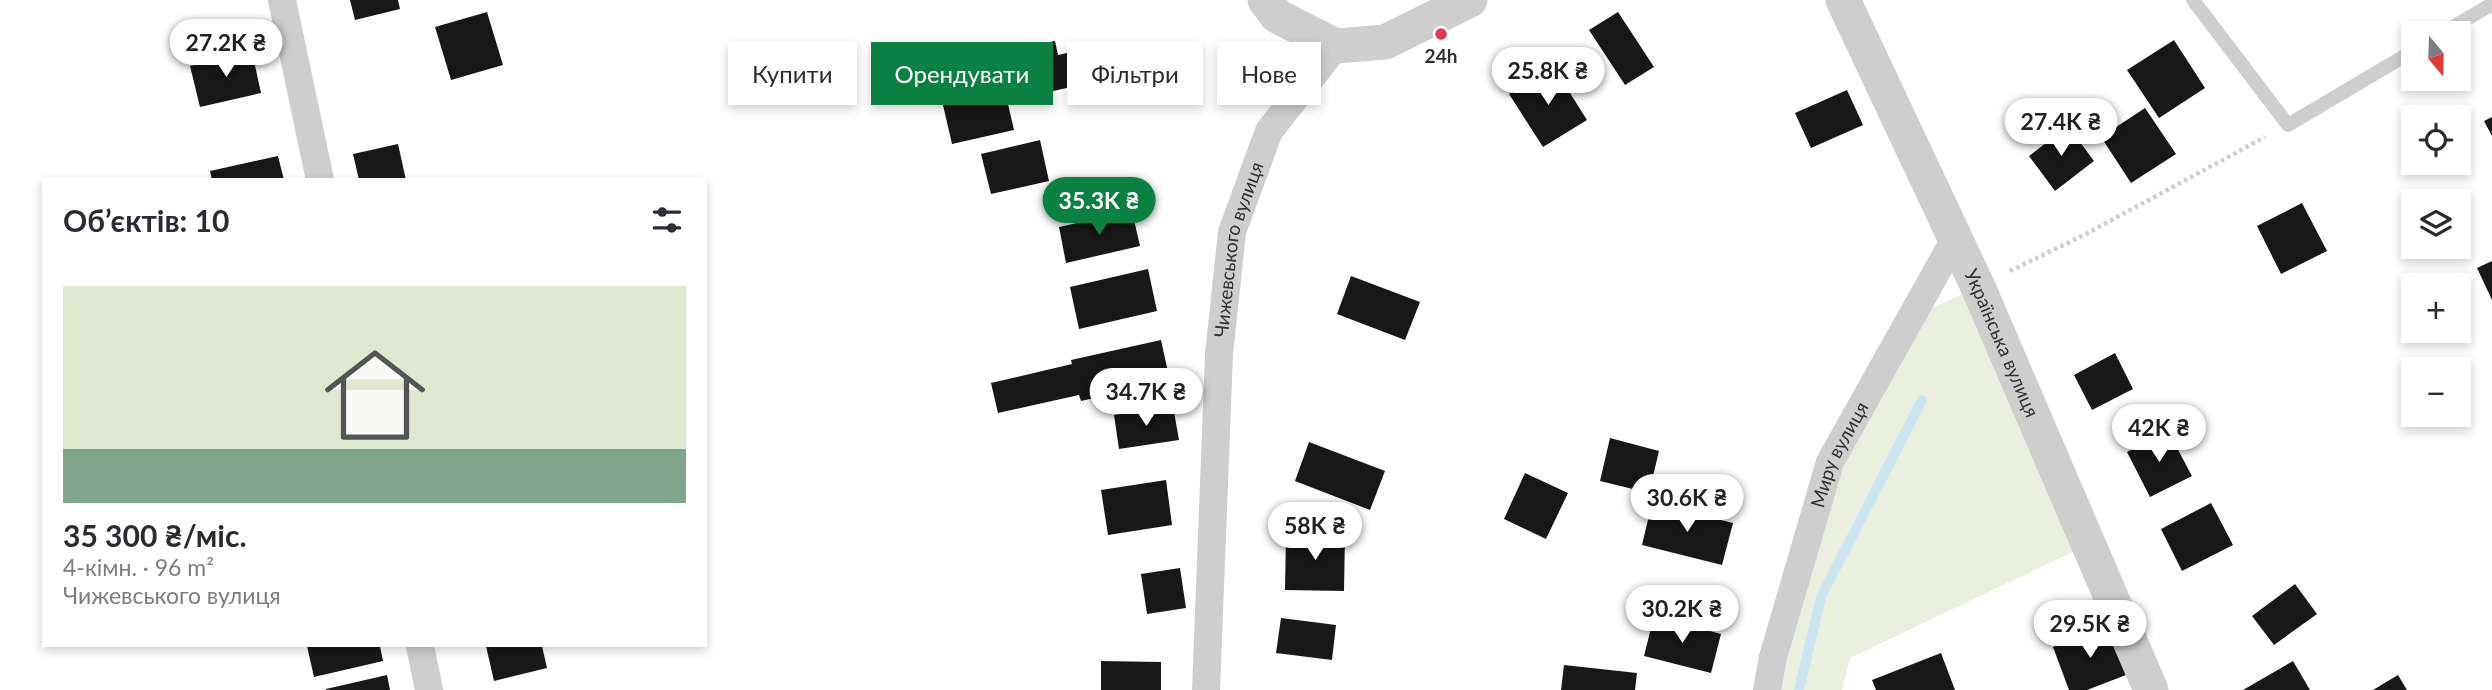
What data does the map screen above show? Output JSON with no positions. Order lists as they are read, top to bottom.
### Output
{
  "streets": {
    "street": ["Чижевського вулиця", "Українська вулиця", "Миру вулиця"]
  },
  "crossings": [
    ["Українська вулиця", "Миру вулиця"]
  ],
  "places": ["24h"],
  "north": "bottom",
  "page": {
    "price": [
      "27.2K ₴",
      "25.8K ₴",
      "27.4K ₴",
      "35.3K ₴",
      "34.7K ₴",
      "42K ₴",
      "30.6K ₴",
      "58K ₴",
      "30.2K ₴",
      "29.5K ₴"
    ],
    "map_buttons": ["+", "−"],
    "chip": [
      "Купити",
      "Орендувати",
      "Фільтри",
      "Нове"
    ],
    "heading": "Об’єктів: 10",
    "list": [
      {
        "name": "35 300 ₴/міс.",
        "note": "4-кімн. · 96 m² · Чижевського вулиця"
      }
    ]
  }
}
